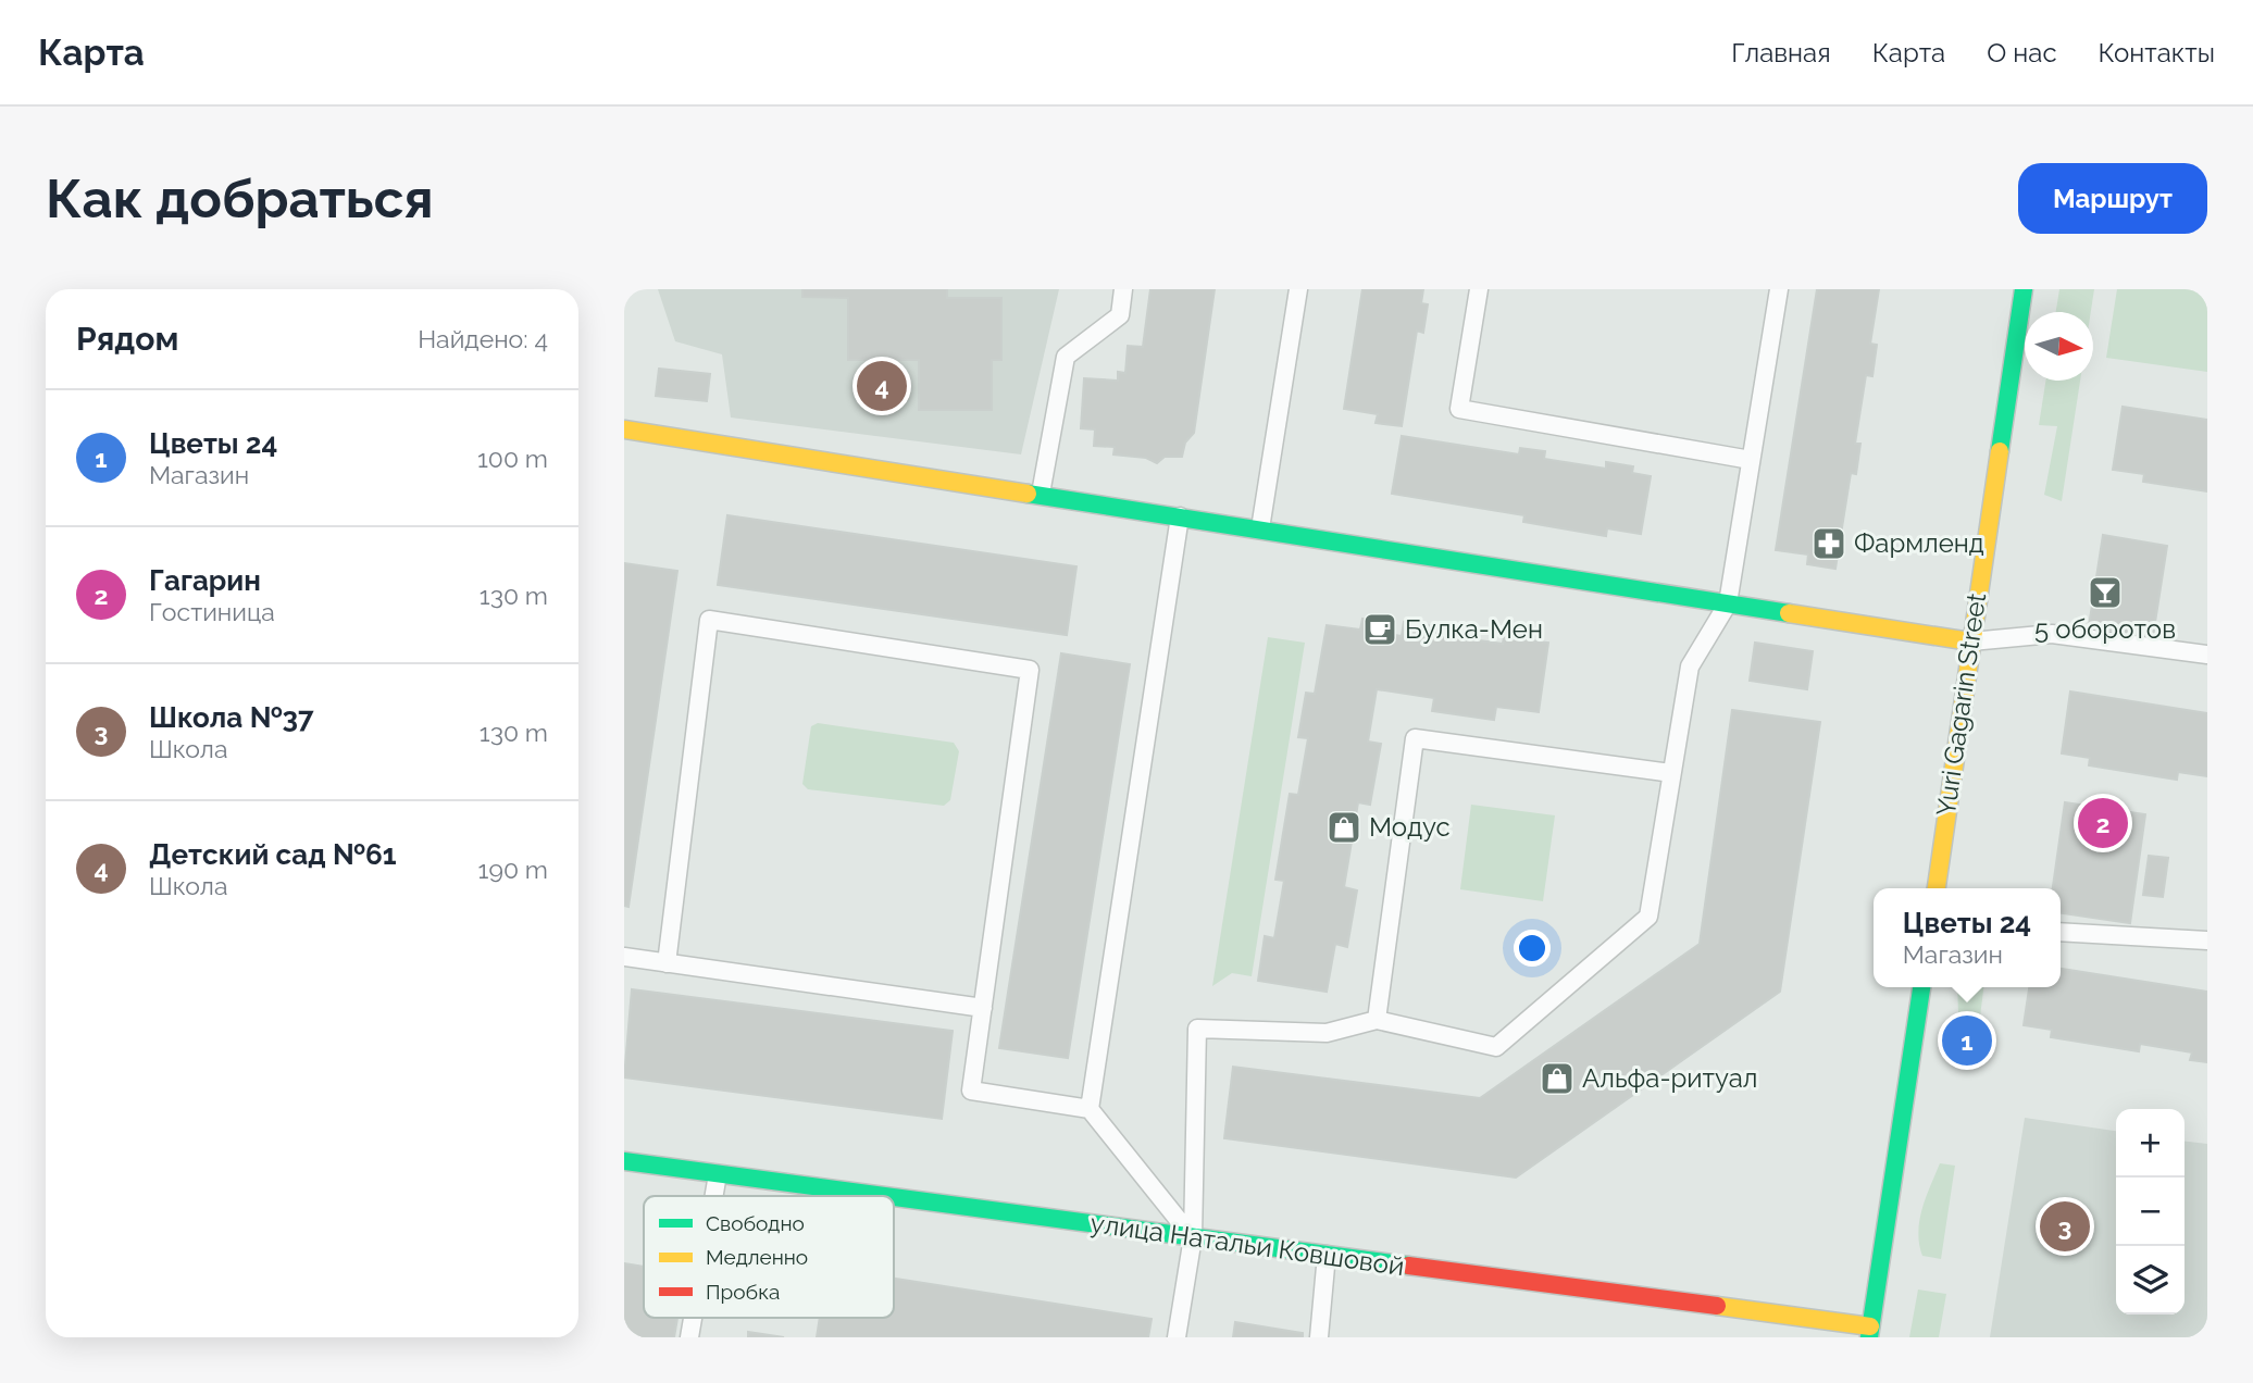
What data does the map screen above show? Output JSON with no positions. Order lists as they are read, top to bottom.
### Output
{
  "streets": {
    "street": ["Yuri Gagarin Street", "улица Натальи Ковшовой"]
  },
  "places": {
    "pharmacy": ["Фармленд"],
    "bar": ["5 оборотов"],
    "cafe": ["Булка-Мен"],
    "shop": ["Модус", "Альфа-ритуал"]
  },
  "legend": ["Свободно", "Медленно", "Пробка"],
  "north": "right",
  "page": {
    "header": "Карта",
    "nav": [
      "Главная",
      "Карта",
      "О нас",
      "Контакты"
    ],
    "buttons": "Маршрут",
    "title": "Как добраться",
    "heading": ["Рядом", "Найдено: 4"],
    "pins": [
      "4",
      "2",
      "1",
      "3"
    ],
    "list": [
      {
        "mark": "1",
        "name": "Цветы 24",
        "note": "Магазин",
        "value": "100 m"
      },
      {
        "mark": "2",
        "name": "Гагарин",
        "note": "Гостиница",
        "value": "130 m"
      },
      {
        "mark": "3",
        "name": "Школа №37",
        "note": "Школа",
        "value": "130 m"
      },
      {
        "mark": "4",
        "name": "Детский сад №61",
        "note": "Школа",
        "value": "190 m"
      }
    ],
    "popup": ["Цветы 24", "Магазин"],
    "map_buttons": ["+", "−"]
  }
}
